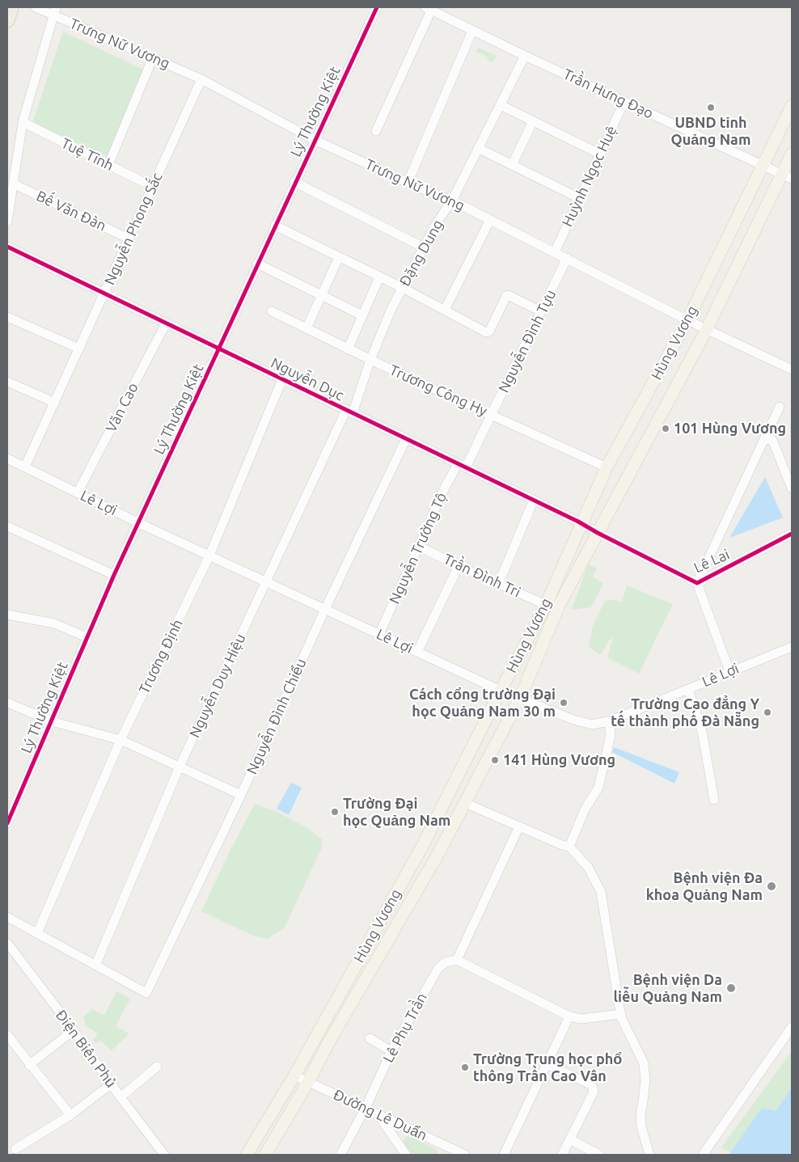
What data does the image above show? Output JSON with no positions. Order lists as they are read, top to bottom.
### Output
{
  "streets": {
    "main road": ["Hùng Vương"],
    "street": [
      "Trưng Nữ Vương",
      "Trần Hưng Đạo",
      "Lý Thường Kiệt",
      "Tuệ Tĩnh",
      "Huỳnh Ngọc Huệ",
      "Bế Văn Đàn",
      "Nguyễn Phong Sắc",
      "Đặng Dung",
      "Nguyễn Đình Tựu",
      "Nguyễn Dục",
      "Trương Công Hy",
      "Văn Cao",
      "Lê Lợi",
      "Nguyễn Trường Tộ",
      "Lê Lai",
      "Trần Đình Tri",
      "Trương Định",
      "Nguyễn Duy Hiệu",
      "Nguyễn Đình Chiểu",
      "Lê Phụ Trần",
      "Điện Biên Phủ",
      "Đường Lê Duẩn"
    ]
  },
  "crossings": [
    ["Trưng Nữ Vương", "Lý Thường Kiệt"],
    ["Trưng Nữ Vương", "Huỳnh Ngọc Huệ"],
    ["Trưng Nữ Vương", "Nguyễn Phong Sắc"],
    ["Trưng Nữ Vương", "Đặng Dung"],
    ["Trưng Nữ Vương", "Nguyễn Đình Tựu"],
    ["Trưng Nữ Vương", "Hùng Vương"],
    ["Trần Hưng Đạo", "Huỳnh Ngọc Huệ"],
    ["Trần Hưng Đạo", "Đặng Dung"],
    ["Trần Hưng Đạo", "Hùng Vương"],
    ["Lý Thường Kiệt", "Nguyễn Dục"],
    ["Lý Thường Kiệt", "Lê Lợi"],
    ["Tuệ Tĩnh", "Nguyễn Phong Sắc"],
    ["Bế Văn Đàn", "Nguyễn Phong Sắc"],
    ["Nguyễn Phong Sắc", "Nguyễn Dục"],
    ["Nguyễn Phong Sắc", "Lê Lợi"],
    ["Đặng Dung", "Nguyễn Dục"],
    ["Đặng Dung", "Trương Công Hy"],
    ["Đặng Dung", "Nguyễn Duy Hiệu"],
    ["Nguyễn Đình Tựu", "Nguyễn Dục"],
    ["Nguyễn Đình Tựu", "Trương Công Hy"],
    ["Nguyễn Đình Tựu", "Nguyễn Trường Tộ"],
    ["Hùng Vương", "Nguyễn Dục"],
    ["Hùng Vương", "Trương Công Hy"],
    ["Hùng Vương", "Lê Lợi"],
    ["Hùng Vương", "Lê Lai"],
    ["Hùng Vương", "Trần Đình Tri"],
    ["Hùng Vương", "Đường Lê Duẩn"],
    ["Nguyễn Dục", "Văn Cao"],
    ["Nguyễn Dục", "Nguyễn Trường Tộ"],
    ["Nguyễn Dục", "Lê Lai"],
    ["Nguyễn Dục", "Trương Định"],
    ["Nguyễn Dục", "Nguyễn Duy Hiệu"],
    ["Nguyễn Dục", "Nguyễn Đình Chiểu"],
    ["Văn Cao", "Lê Lợi"],
    ["Lê Lợi", "Nguyễn Trường Tộ"],
    ["Lê Lợi", "Trương Định"],
    ["Lê Lợi", "Nguyễn Duy Hiệu"],
    ["Lê Lợi", "Nguyễn Đình Chiểu"],
    ["Nguyễn Trường Tộ", "Trần Đình Tri"],
    ["Nguyễn Duy Hiệu", "Nguyễn Đình Chiểu"],
    ["Lê Phụ Trần", "Đường Lê Duẩn"]
  ],
  "places": [
    "UBND tỉnh Quảng Nam",
    "101 Hùng Vương",
    "Cách cổng trường Đại học Quảng Nam 30 m",
    "Trường Cao đẳng Y tế thành phố Đà Nẵng",
    "141 Hùng Vương",
    "Trường Đại học Quảng Nam",
    "Bệnh viện Đa khoa Quảng Nam",
    "Bệnh viện Da liễu Quảng Nam",
    "Trường Trung học phổ thông Trần Cao Vân"
  ]
}
